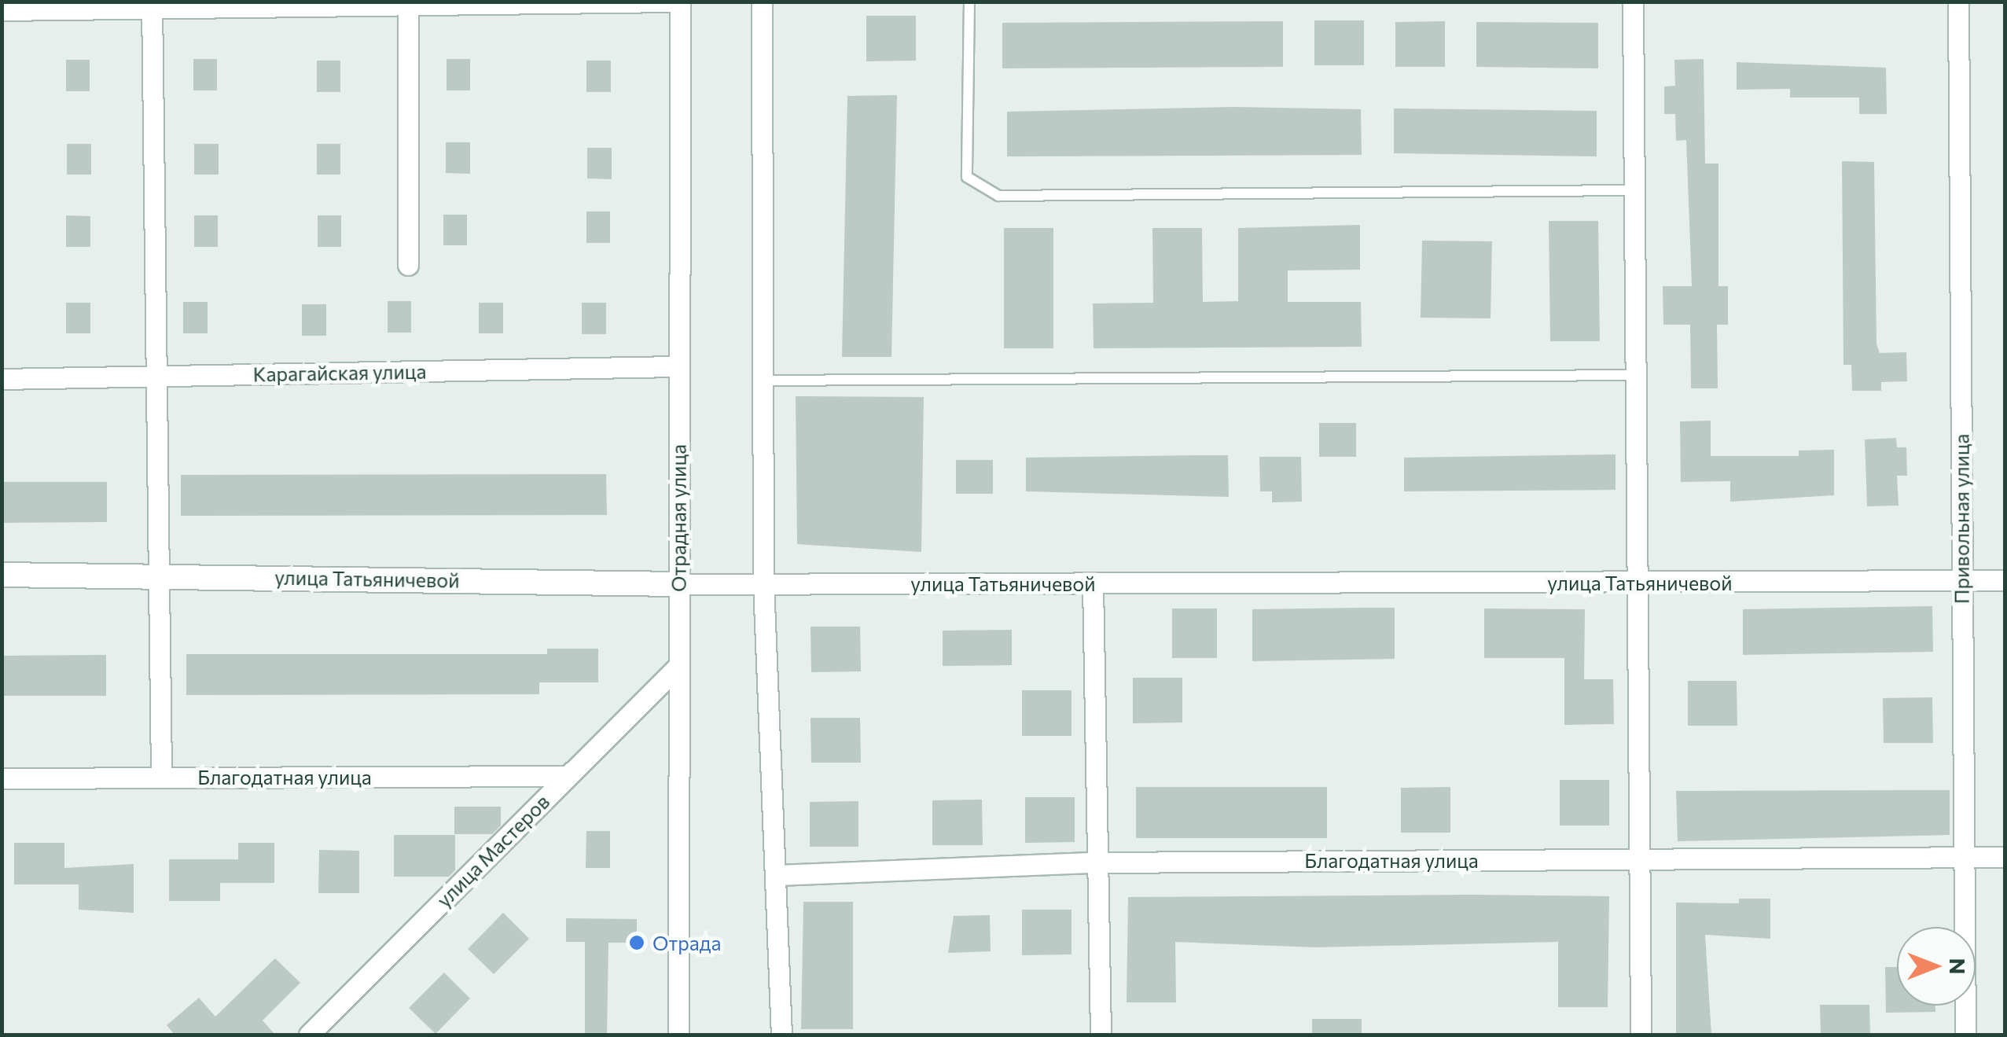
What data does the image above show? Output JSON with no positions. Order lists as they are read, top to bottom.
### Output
{
  "streets": {
    "street": [
      "Карагайская улица",
      "Отрадная улица",
      "Привольная улица",
      "улица Татьяничевой",
      "Благодатная улица",
      "улица Мастеров"
    ]
  },
  "crossings": [
    ["Карагайская улица", "Отрадная улица"],
    ["Отрадная улица", "улица Татьяничевой"],
    ["Отрадная улица", "улица Мастеров"],
    ["Привольная улица", "улица Татьяничевой"],
    ["Привольная улица", "Благодатная улица"],
    ["Благодатная улица", "улица Мастеров"]
  ],
  "places": ["Отрада"],
  "north": "right"
}
